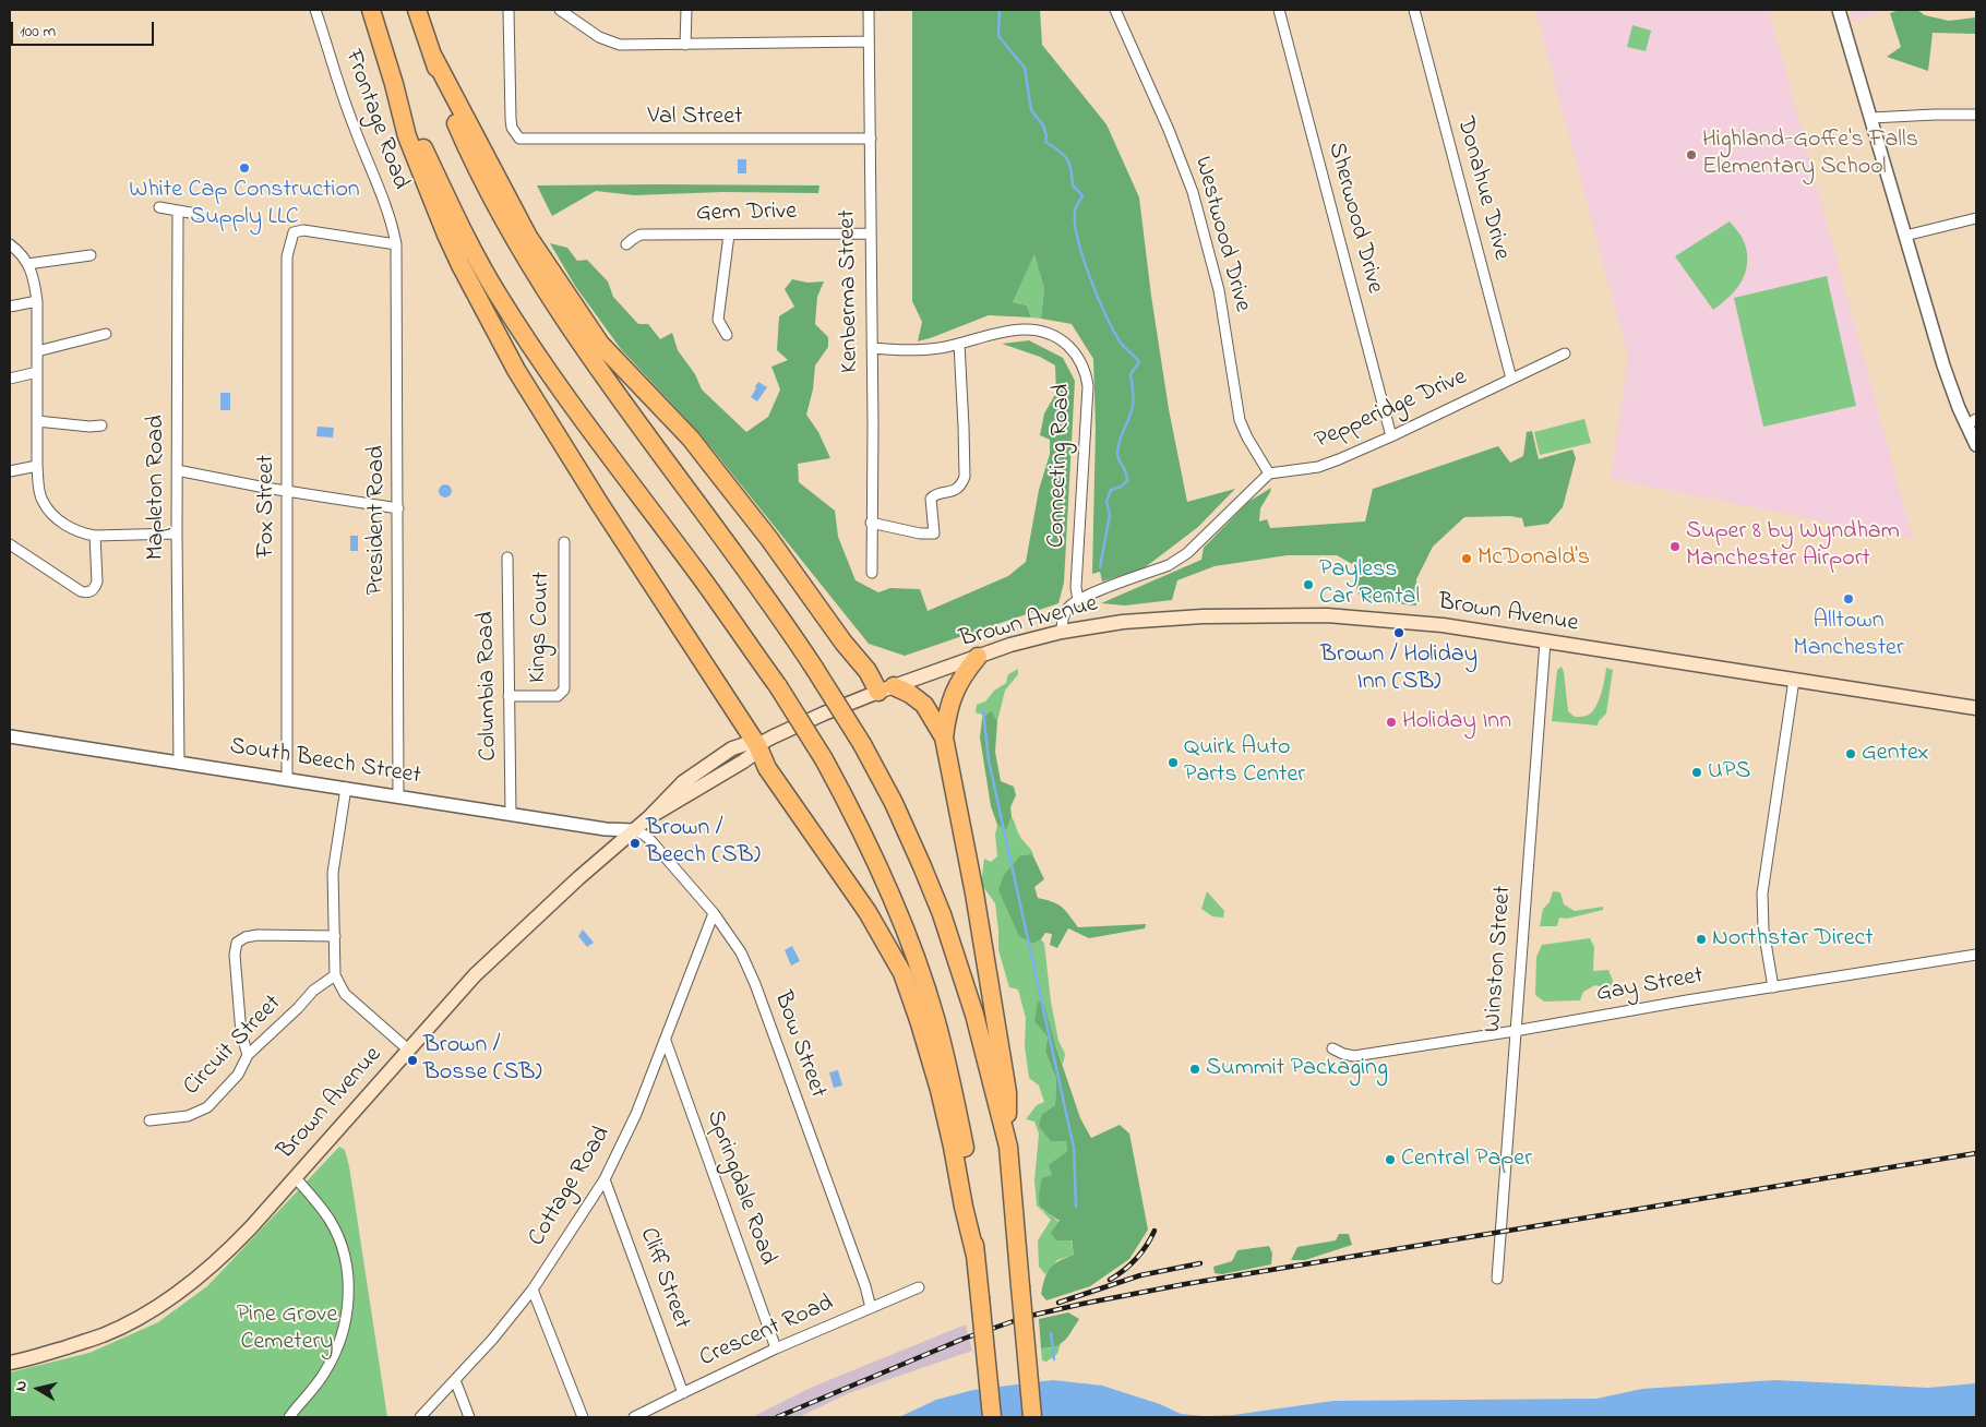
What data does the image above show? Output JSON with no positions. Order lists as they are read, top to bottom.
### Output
{
  "streets": {
    "main road": ["Brown Avenue"],
    "street": [
      "Val Street",
      "Frontage Road",
      "Donahue Drive",
      "Gem Drive",
      "Sherwood Drive",
      "Westwood Drive",
      "Kenberma Street",
      "Pepperidge Drive",
      "Connecting Road",
      "Mapleton Road",
      "Fox Street",
      "President Road",
      "Kings Court",
      "Columbia Road",
      "South Beech Street",
      "Winston Street",
      "Gay Street",
      "Bow Street",
      "Circuit Street",
      "Cottage Road",
      "Springdale Road",
      "Cliff Street",
      "Crescent Road"
    ]
  },
  "crossings": [
    ["Val Street", "Kenberma Street"],
    ["Frontage Road", "Fox Street"],
    ["Frontage Road", "President Road"],
    ["Donahue Drive", "Pepperidge Drive"],
    ["Gem Drive", "Kenberma Street"],
    ["Sherwood Drive", "Pepperidge Drive"],
    ["Westwood Drive", "Pepperidge Drive"],
    ["Kenberma Street", "Connecting Road"],
    ["Mapleton Road", "South Beech Street"],
    ["Fox Street", "President Road"],
    ["Fox Street", "South Beech Street"],
    ["President Road", "South Beech Street"],
    ["Brown Avenue", "South Beech Street"],
    ["Brown Avenue", "Winston Street"],
    ["Brown Avenue", "Bow Street"],
    ["Kings Court", "Columbia Road"],
    ["Columbia Road", "South Beech Street"],
    ["South Beech Street", "Bow Street"],
    ["Winston Street", "Gay Street"],
    ["Bow Street", "Cottage Road"],
    ["Bow Street", "Crescent Road"],
    ["Cottage Road", "Springdale Road"],
    ["Cottage Road", "Cliff Street"],
    ["Springdale Road", "Crescent Road"],
    ["Cliff Street", "Crescent Road"]
  ],
  "parks": ["Pine Grove Cemetery"],
  "places": [
    "Highland-Goffe's Falls Elementary School",
    "White Cap Construction Supply LLC",
    "Super 8 by Wyndham Manchester Airport",
    "McDonald's",
    "Payless Car Rental",
    "Alltown Manchester",
    "Brown / Holiday Inn (SB)",
    "Holiday Inn",
    "Gentex",
    "Quirk Auto Parts Center",
    "UPS",
    "Brown / Beech (SB)",
    "Northstar Direct",
    "Brown / Bosse (SB)",
    "Summit Packaging",
    "Central Paper"
  ],
  "scale_bar": "100 m",
  "north": "left"
}
